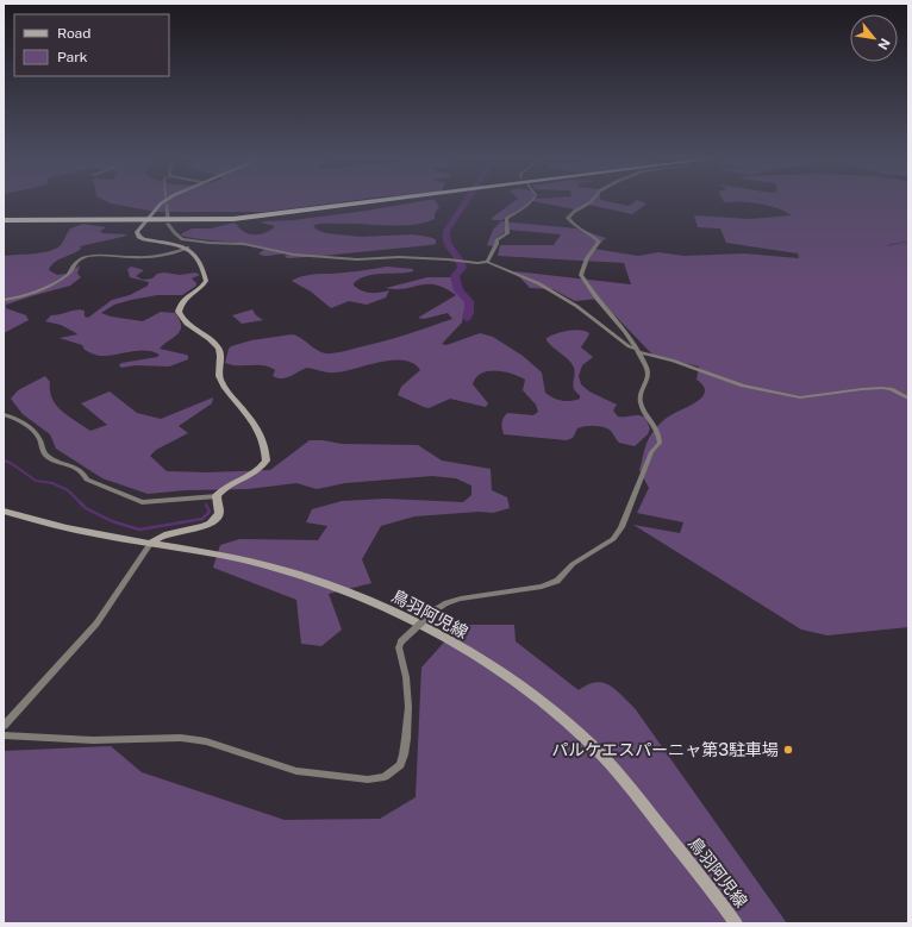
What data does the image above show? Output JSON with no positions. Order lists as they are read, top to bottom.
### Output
{
  "streets": {
    "street": ["鳥羽阿児線"]
  },
  "places": ["パルケエスパーニャ第3駐車場"],
  "legend": ["Road", "Park"],
  "north": "bottom right"
}
